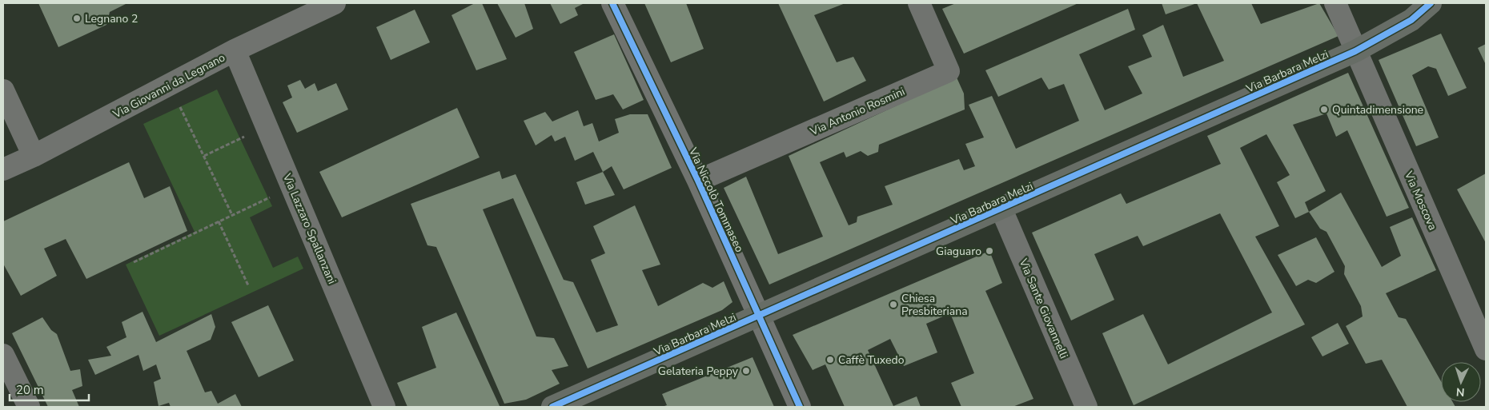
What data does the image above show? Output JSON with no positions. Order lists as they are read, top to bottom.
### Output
{
  "streets": {
    "street": [
      "Via Barbara Melzi",
      "Via Giovanni da Legnano",
      "Via Antonio Rosmini",
      "Via Niccolò Tommaseo",
      "Via Moscova",
      "Via Lazzaro Spallanzani",
      "Via Sante Giovannelli"
    ]
  },
  "crossings": [
    ["Via Barbara Melzi", "Via Niccolò Tommaseo"],
    ["Via Barbara Melzi", "Via Moscova"],
    ["Via Barbara Melzi", "Via Sante Giovannelli"],
    ["Via Giovanni da Legnano", "Via Lazzaro Spallanzani"],
    ["Via Antonio Rosmini", "Via Niccolò Tommaseo"]
  ],
  "places": [
    "Legnano 2",
    "Quintadimensione",
    "Giaguaro",
    "Chiesa Presbiteriana",
    "Caffè Tuxedo",
    "Gelateria Peppy"
  ],
  "scale_bar": "20 m",
  "north": "bottom"
}
